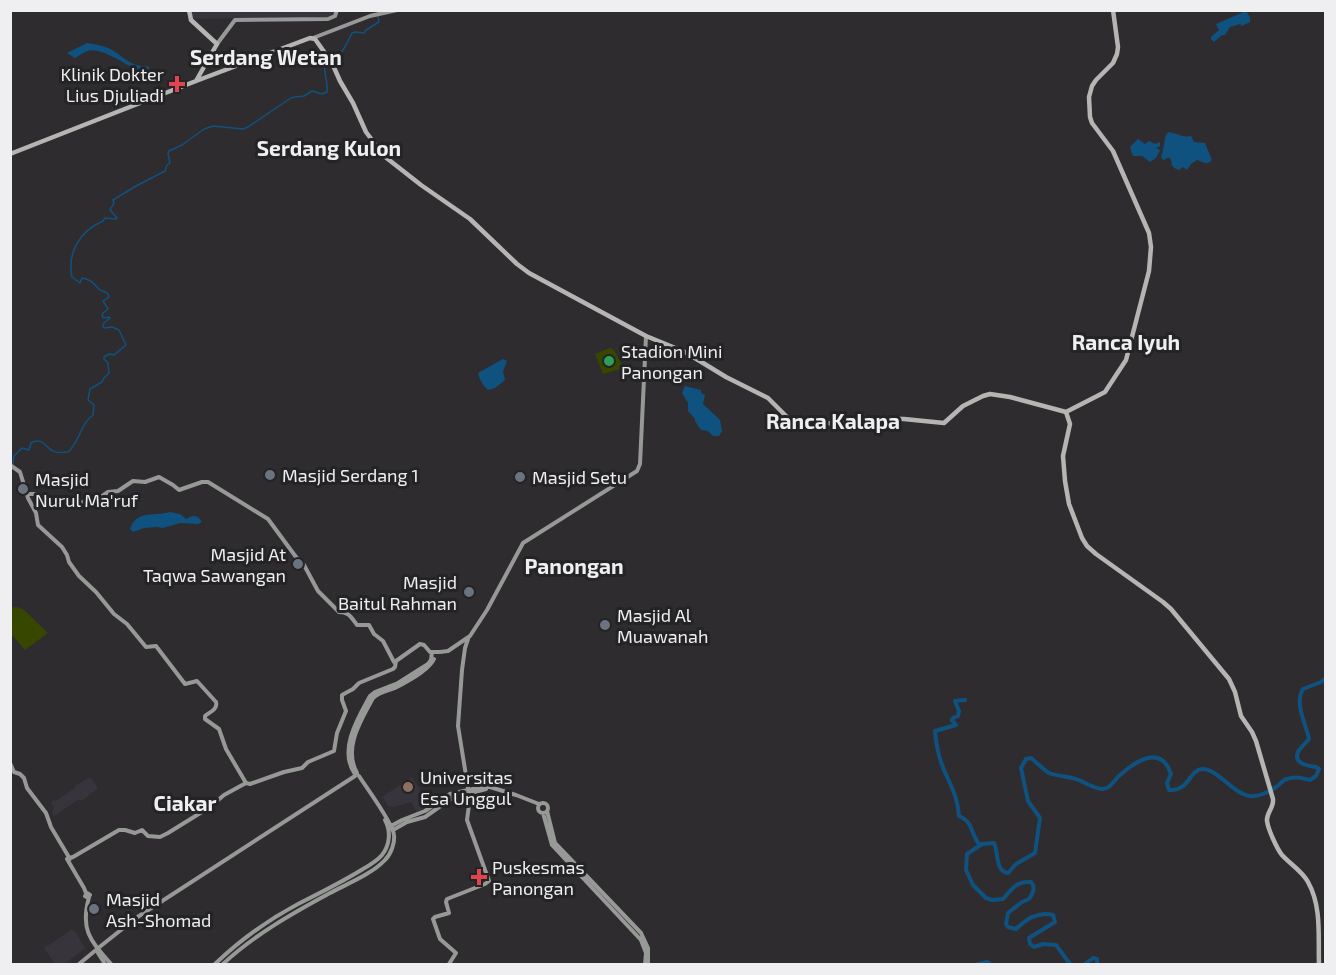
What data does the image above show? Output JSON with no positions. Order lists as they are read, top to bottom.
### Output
{
  "districts": [
    "Serdang Wetan",
    "Serdang Kulon",
    "Ranca Iyuh",
    "Ranca Kalapa",
    "Panongan",
    "Ciakar"
  ],
  "places": {
    "health": ["Klinik Dokter Lius Djuliadi", "Puskesmas Panongan"],
    "other": [
      "Stadion Mini Panongan",
      "Masjid Serdang 1",
      "Masjid Setu",
      "Masjid Nurul Ma'ruf",
      "Masjid At Taqwa Sawangan",
      "Masjid Baitul Rahman",
      "Masjid Al Muawanah",
      "Universitas Esa Unggul",
      "Masjid Ash-Shomad"
    ]
  }
}
